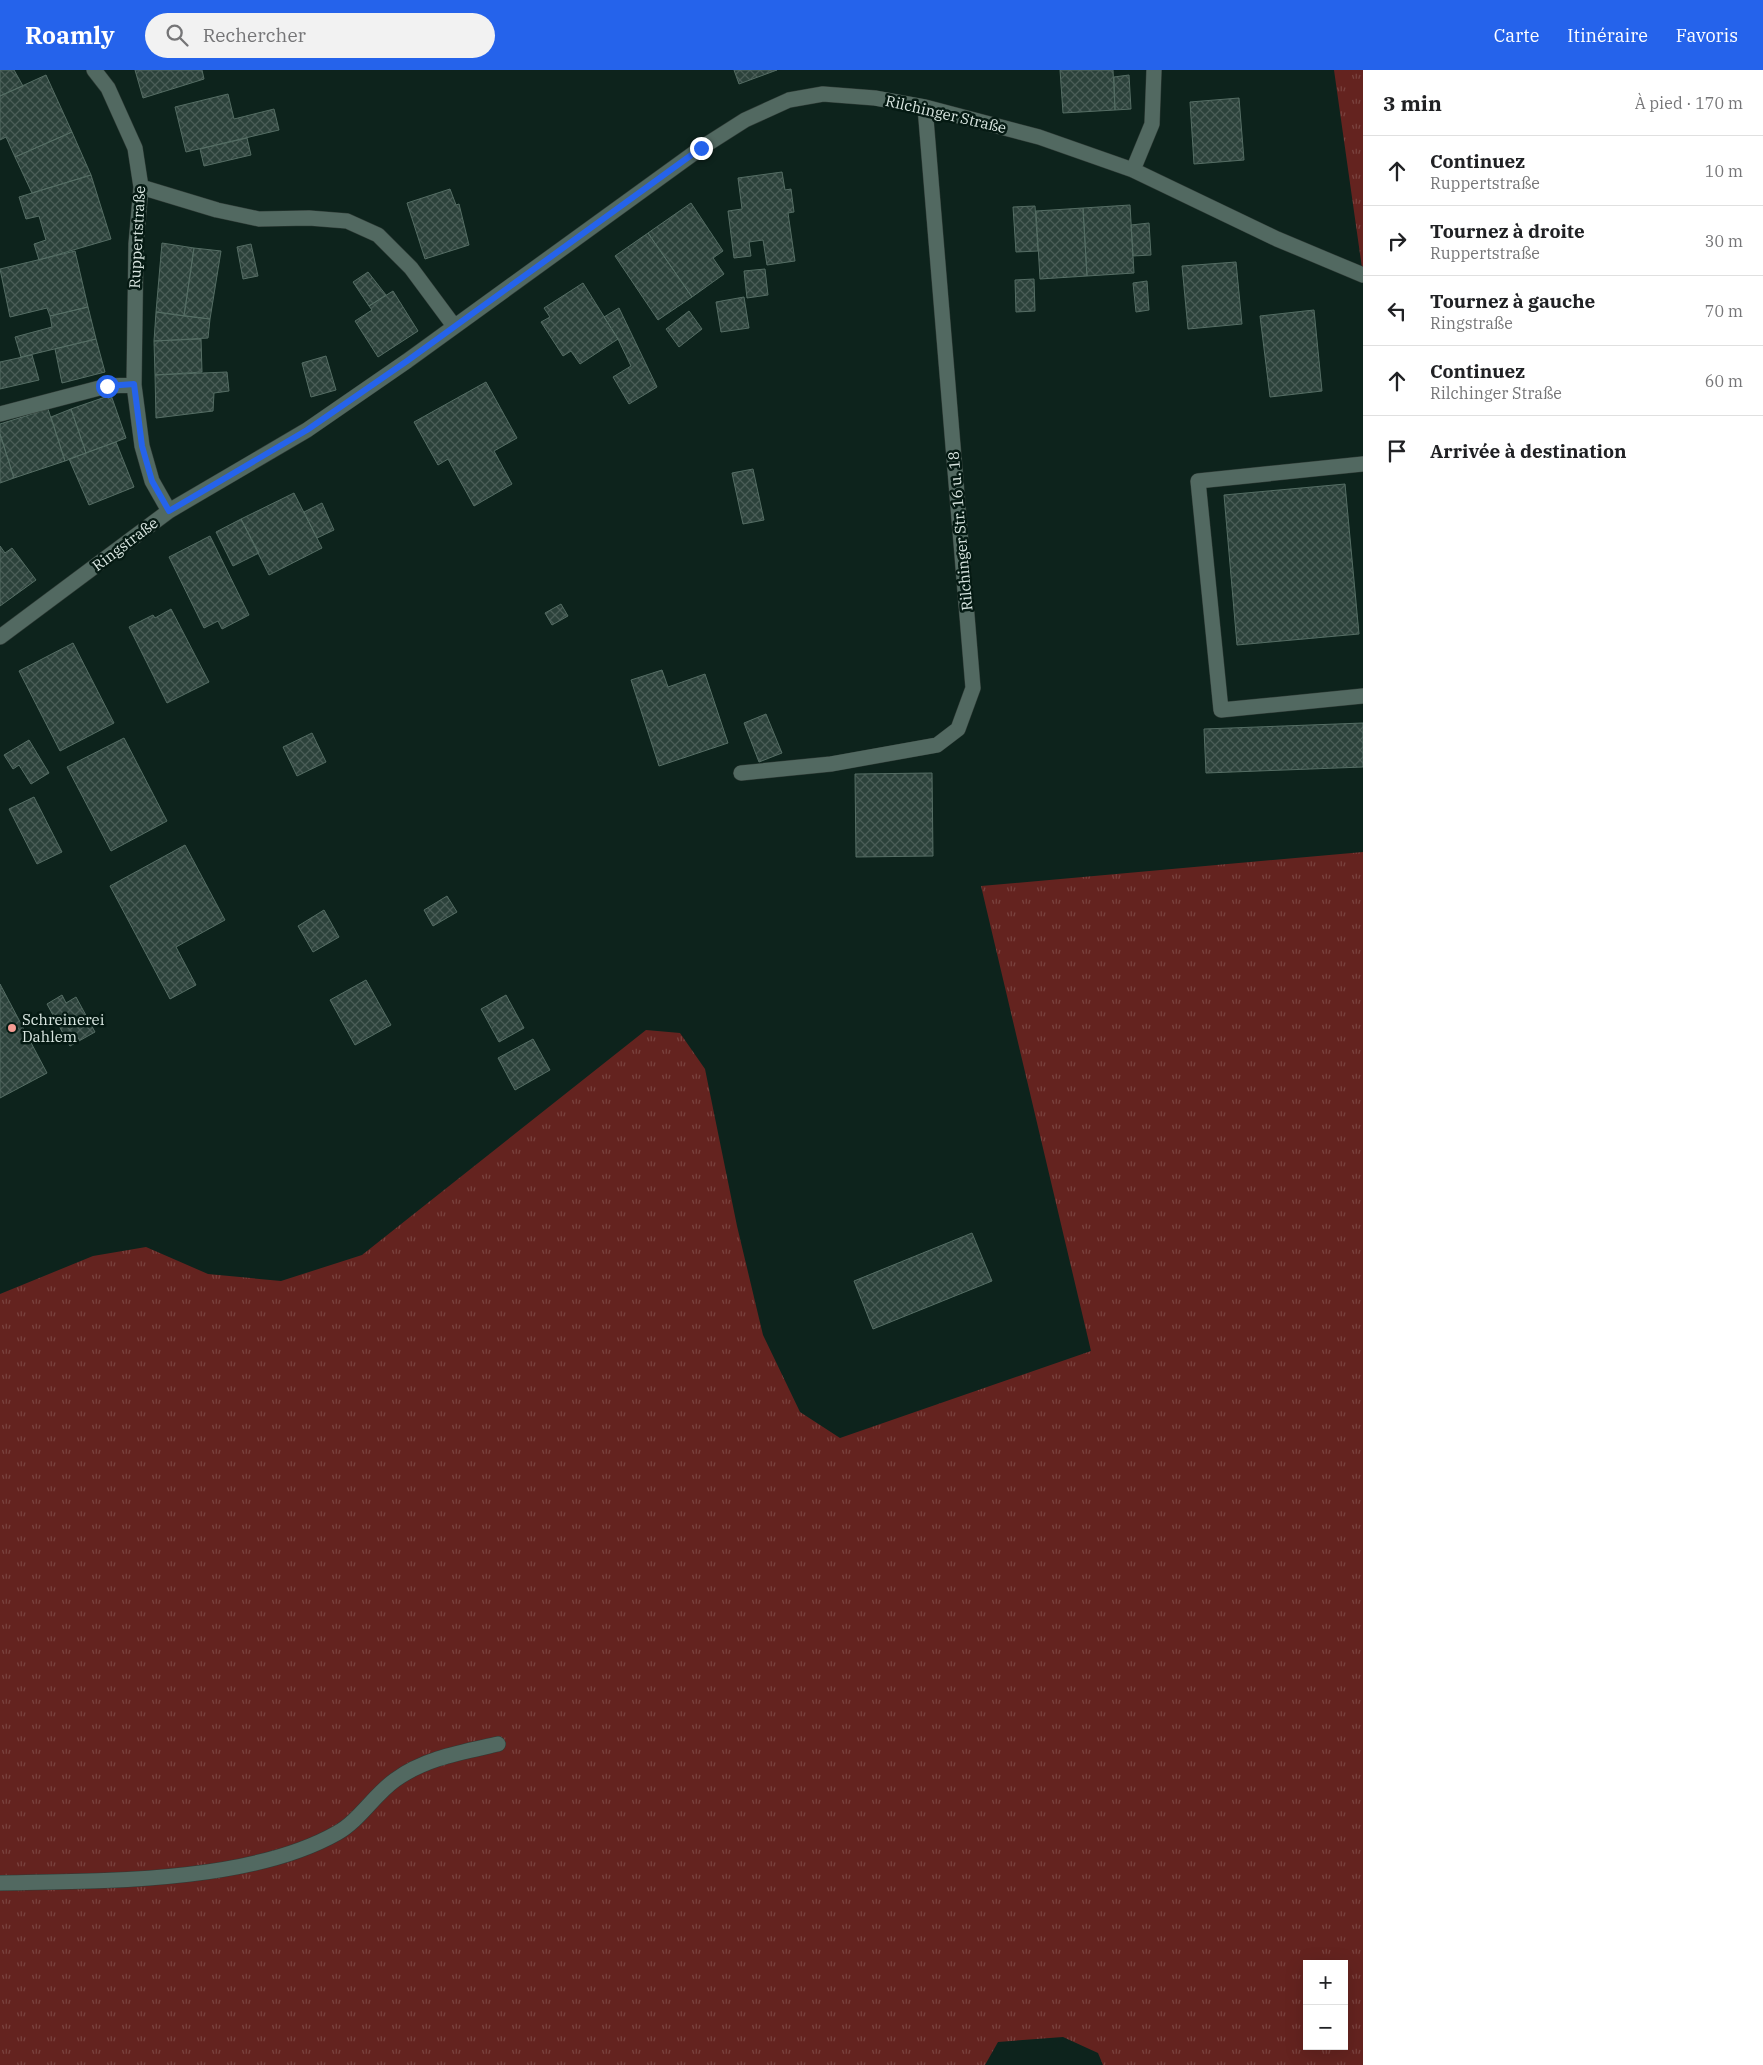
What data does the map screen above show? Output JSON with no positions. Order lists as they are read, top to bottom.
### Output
{
  "streets": {
    "street": [
      "Rilchinger Straße",
      "Ruppertstraße",
      "Rilchinger Str. 16 u. 18",
      "Ringstraße"
    ]
  },
  "crossings": [
    ["Rilchinger Straße", "Rilchinger Str. 16 u. 18"],
    ["Rilchinger Straße", "Ringstraße"],
    ["Ruppertstraße", "Ringstraße"]
  ],
  "places": ["Schreinerei Dahlem"],
  "page": {
    "header": "Roamly",
    "search": "Rechercher",
    "nav": ["Carte", "Itinéraire", "Favoris"],
    "heading": ["3 min", "À pied · 170 m"],
    "list": [
      ["Continuez", "Ruppertstraße", "10 m"],
      ["Tournez à droite", "Ruppertstraße", "30 m"],
      ["Tournez à gauche", "Ringstraße", "70 m"],
      ["Continuez", "Rilchinger Straße", "60 m"],
      "Arrivée à destination"
    ],
    "map_buttons": ["+", "−"]
  }
}
